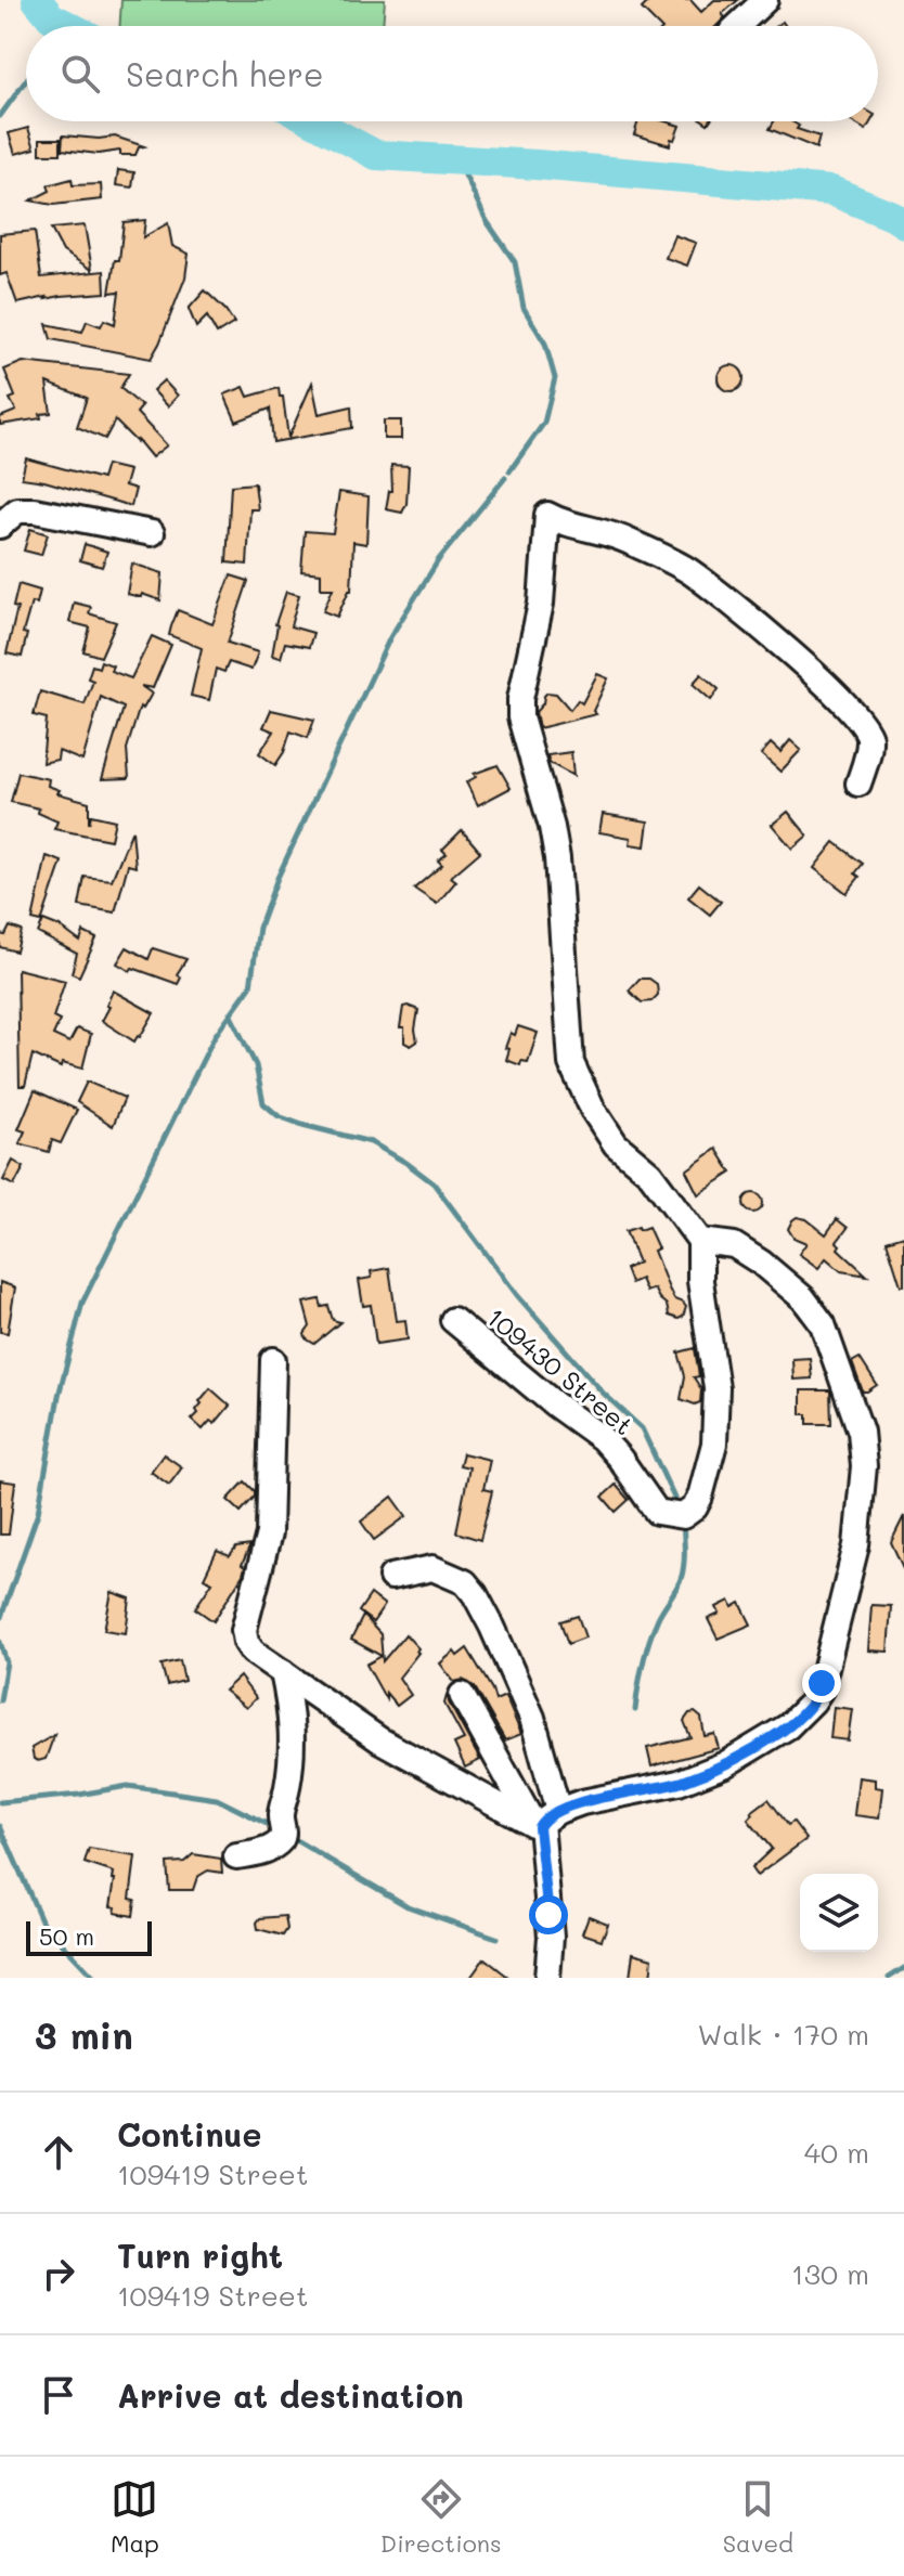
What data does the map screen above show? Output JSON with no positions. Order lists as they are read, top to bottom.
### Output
{
  "streets": {
    "street": ["109430 Street"]
  },
  "scale_bar": "50 m",
  "page": {
    "search": "Search here",
    "scale": "50 m",
    "heading": ["3 min", "Walk · 170 m"],
    "list": [
      ["Continue", "109419 Street", "40 m"],
      ["Turn right", "109419 Street", "130 m"],
      "Arrive at destination"
    ],
    "nav": ["Map", "Directions", "Saved"]
  }
}
